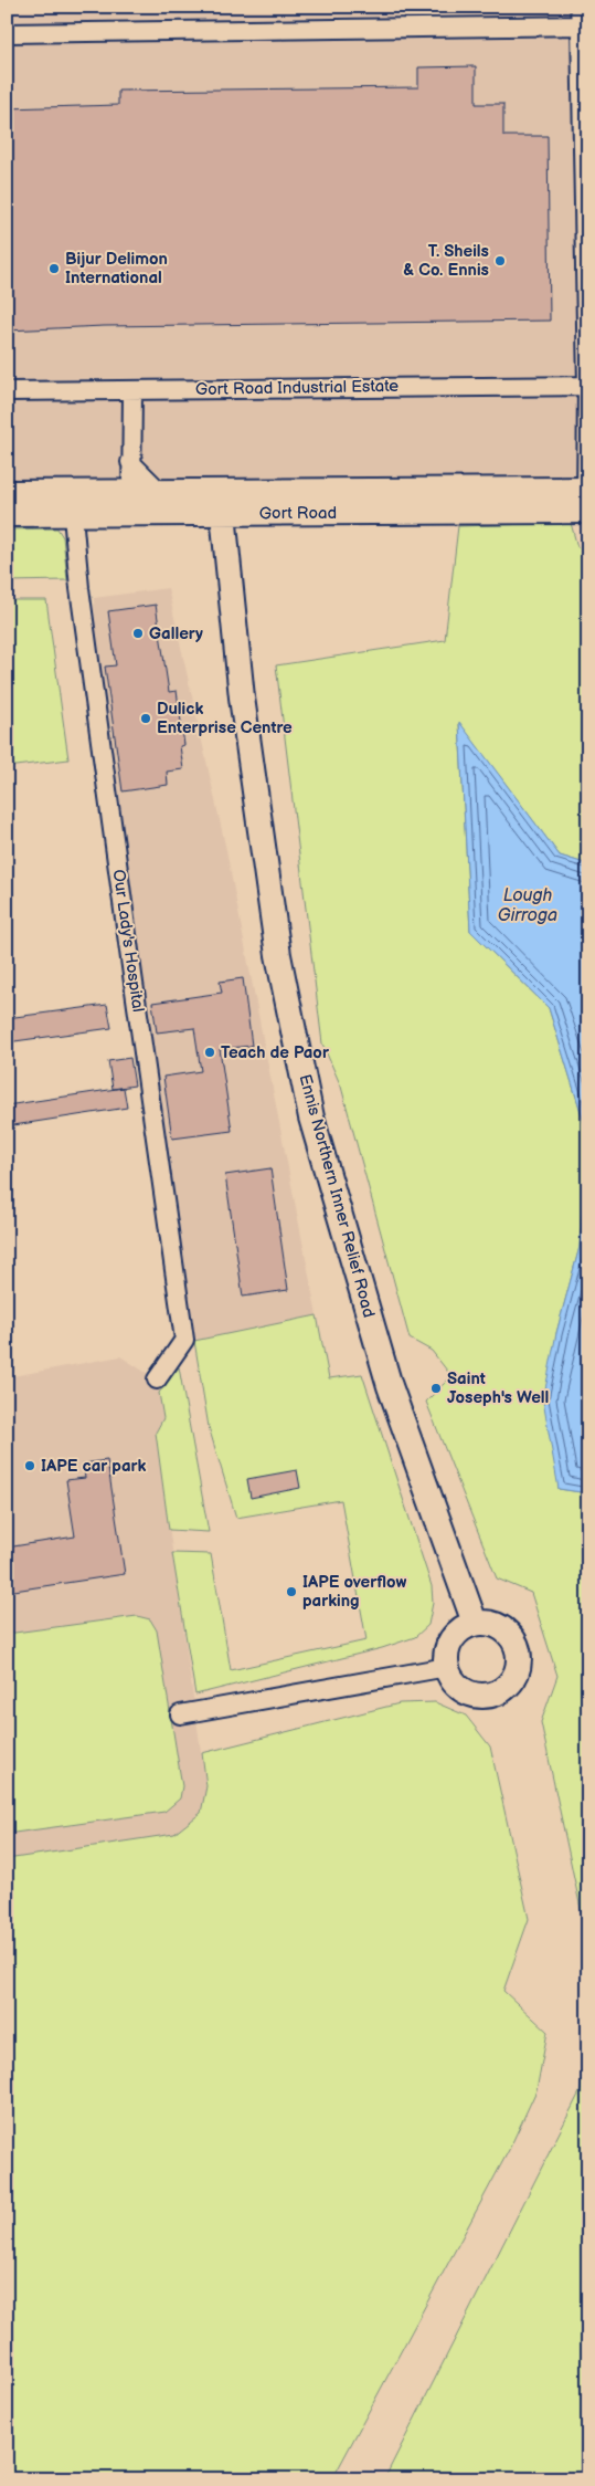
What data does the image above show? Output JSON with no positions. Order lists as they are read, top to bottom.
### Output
{
  "streets": {
    "street": [
      "Gort Road Industrial Estate",
      "Gort Road",
      "Our Lady's Hospital",
      "Ennis Northern Inner Relief Road"
    ]
  },
  "crossings": [
    ["Gort Road", "Our Lady's Hospital"],
    ["Gort Road", "Ennis Northern Inner Relief Road"]
  ],
  "water": ["Lough Girroga"],
  "places": [
    "T. Sheils & Co. Ennis",
    "Bijur Delimon International",
    "Gallery",
    "Dulick Enterprise Centre",
    "Teach de Paor",
    "Saint Joseph's Well",
    "IAPE car park",
    "IAPE overflow parking"
  ]
}
